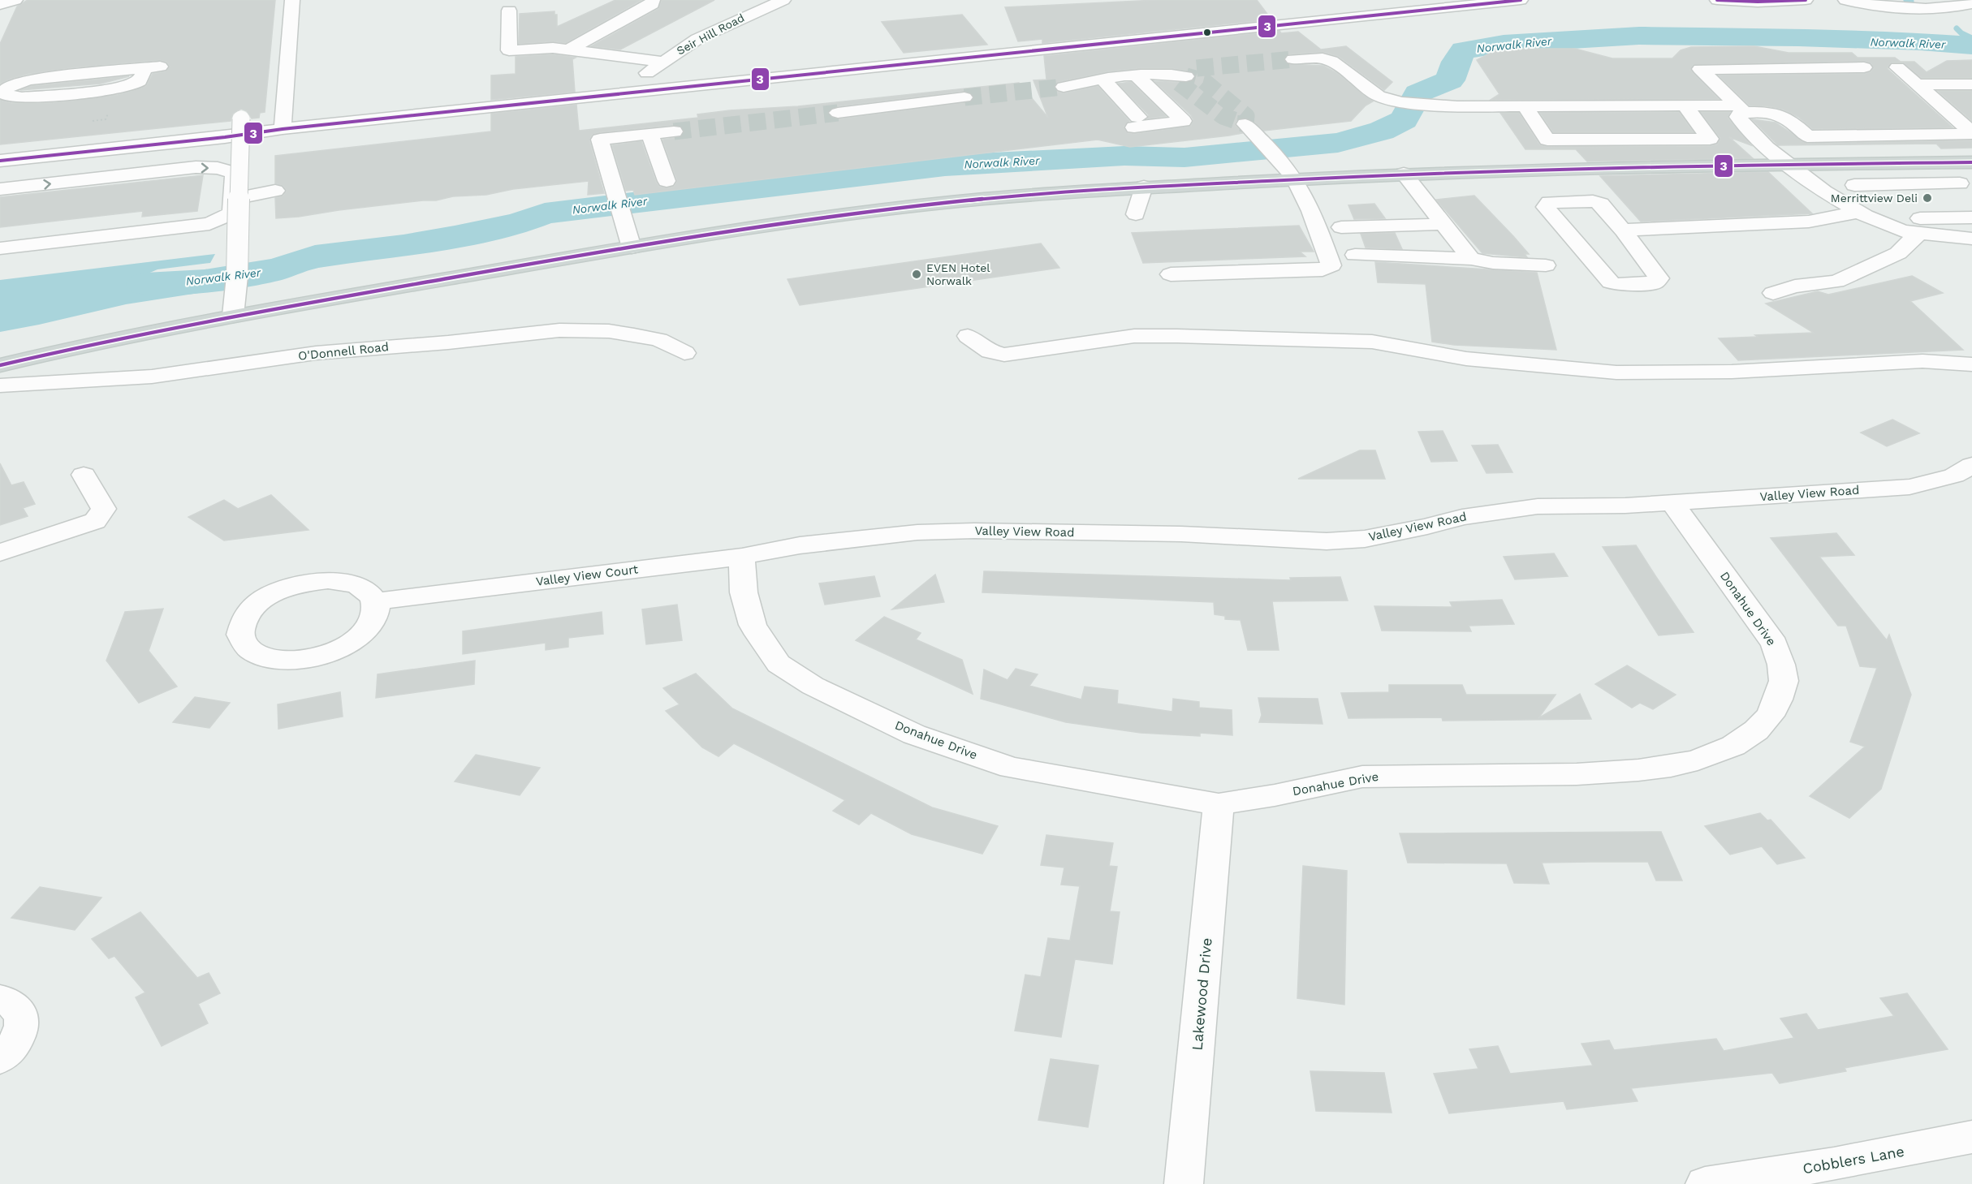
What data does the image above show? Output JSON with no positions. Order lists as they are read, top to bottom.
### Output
{
  "streets": {
    "street": [
      "Seir Hill Road",
      "O'Donnell Road",
      "Valley View Road",
      "Valley View Court",
      "Donahue Drive",
      "Lakewood Drive",
      "Cobblers Lane"
    ]
  },
  "crossings": [
    ["Valley View Road", "Valley View Court"],
    ["Valley View Road", "Donahue Drive"],
    ["Valley View Court", "Donahue Drive"],
    ["Donahue Drive", "Lakewood Drive"]
  ],
  "water": ["Norwalk River"],
  "places": ["Merrittview Deli", "EVEN Hotel Norwalk"],
  "lines": ["transit line 3"]
}
